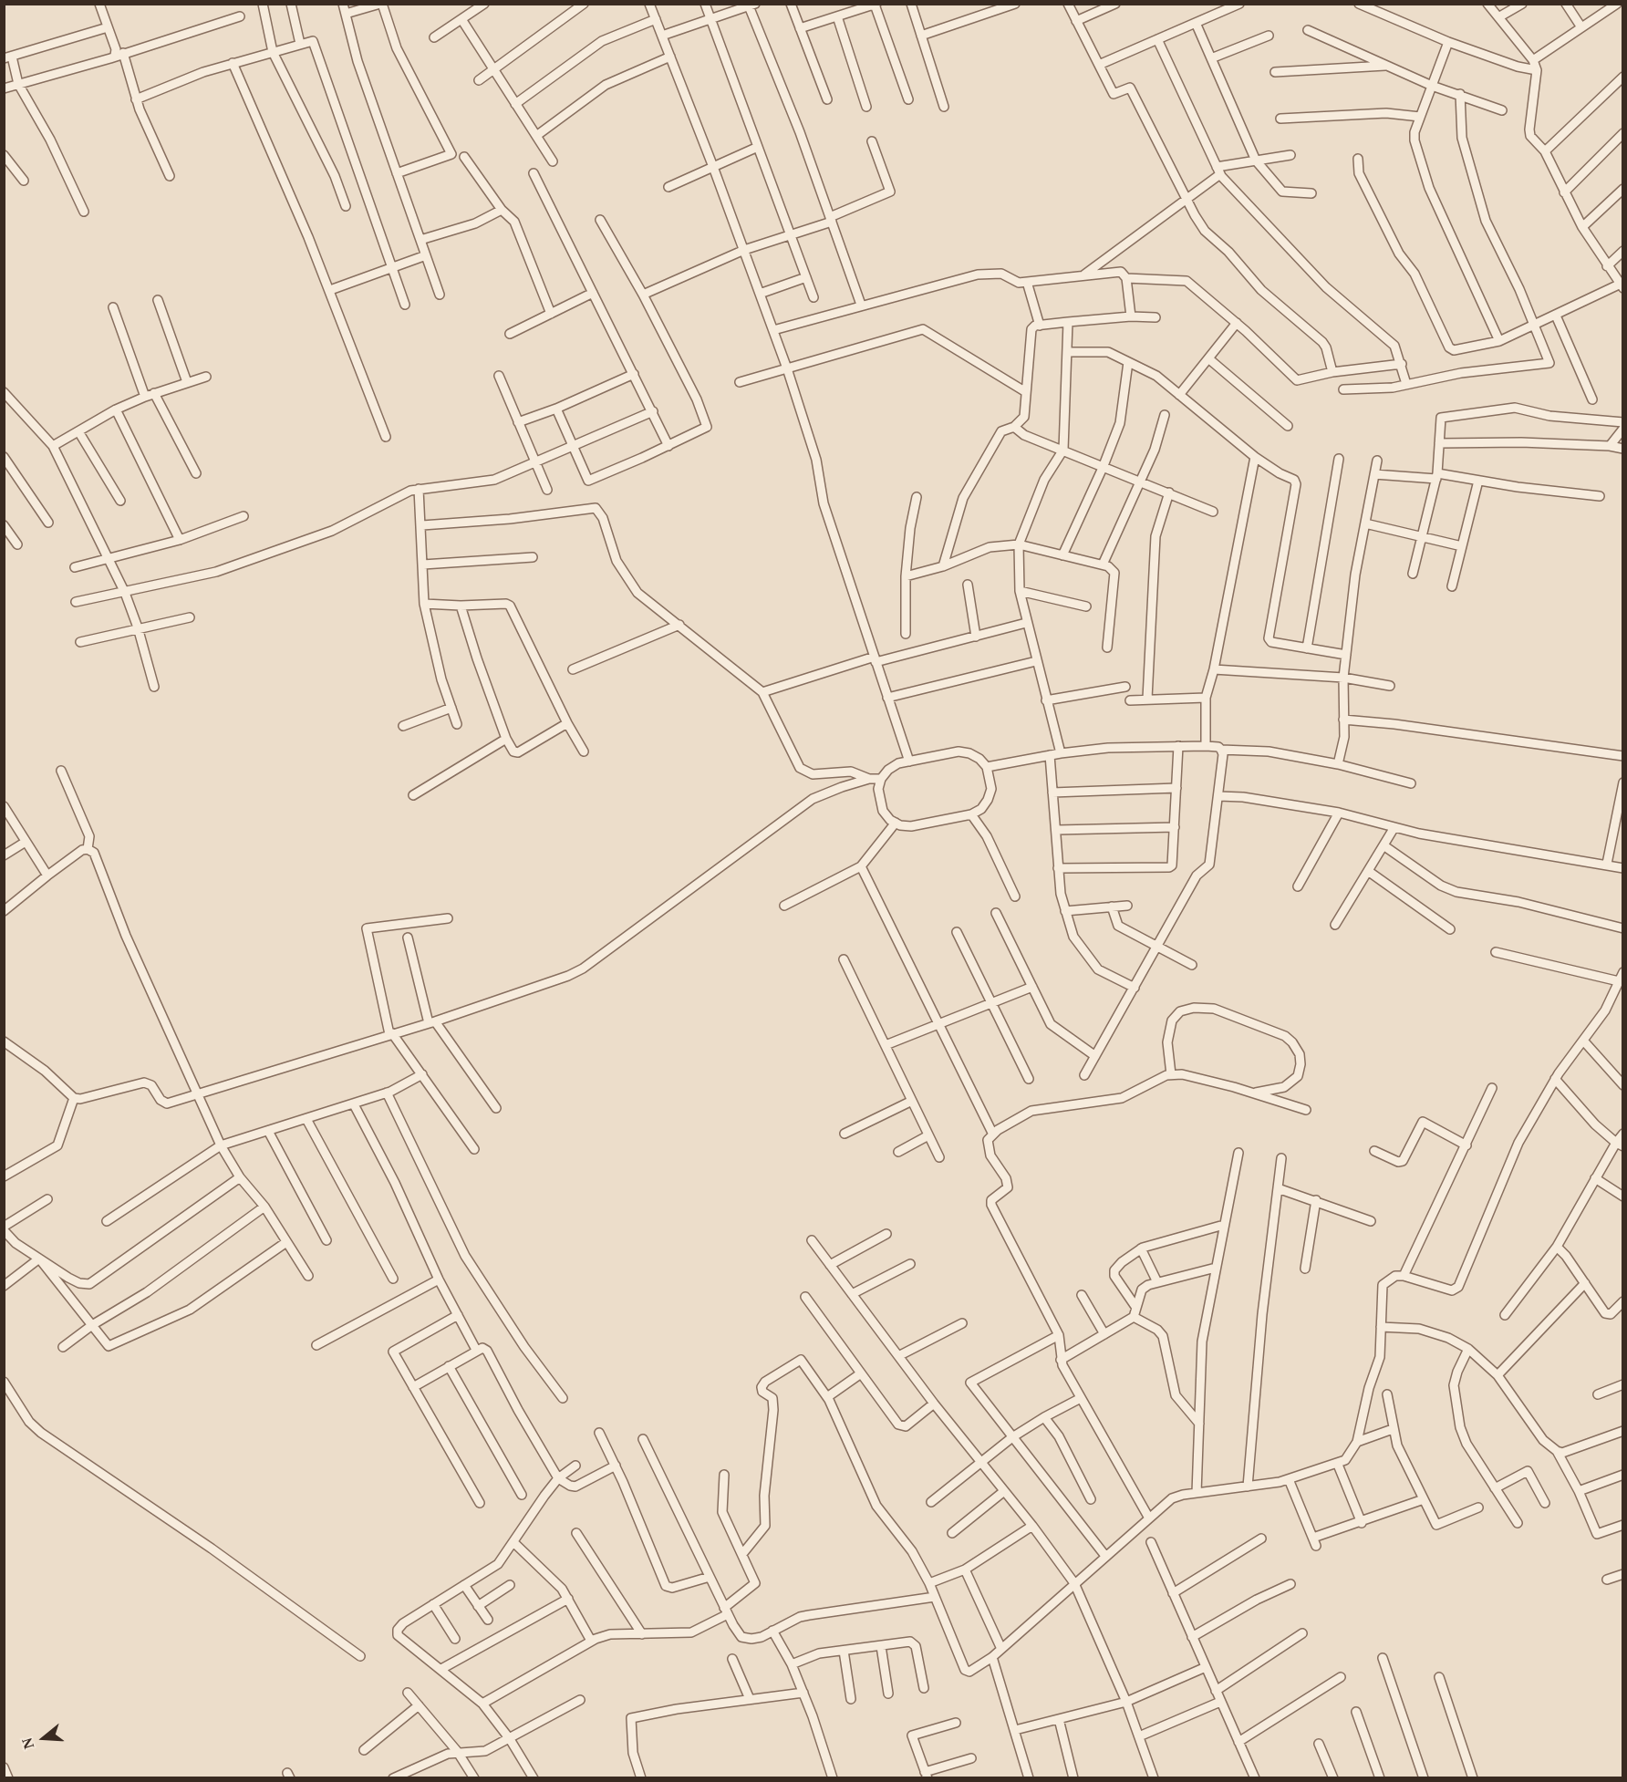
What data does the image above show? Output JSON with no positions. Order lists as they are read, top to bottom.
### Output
{
  "north": "left"
}
